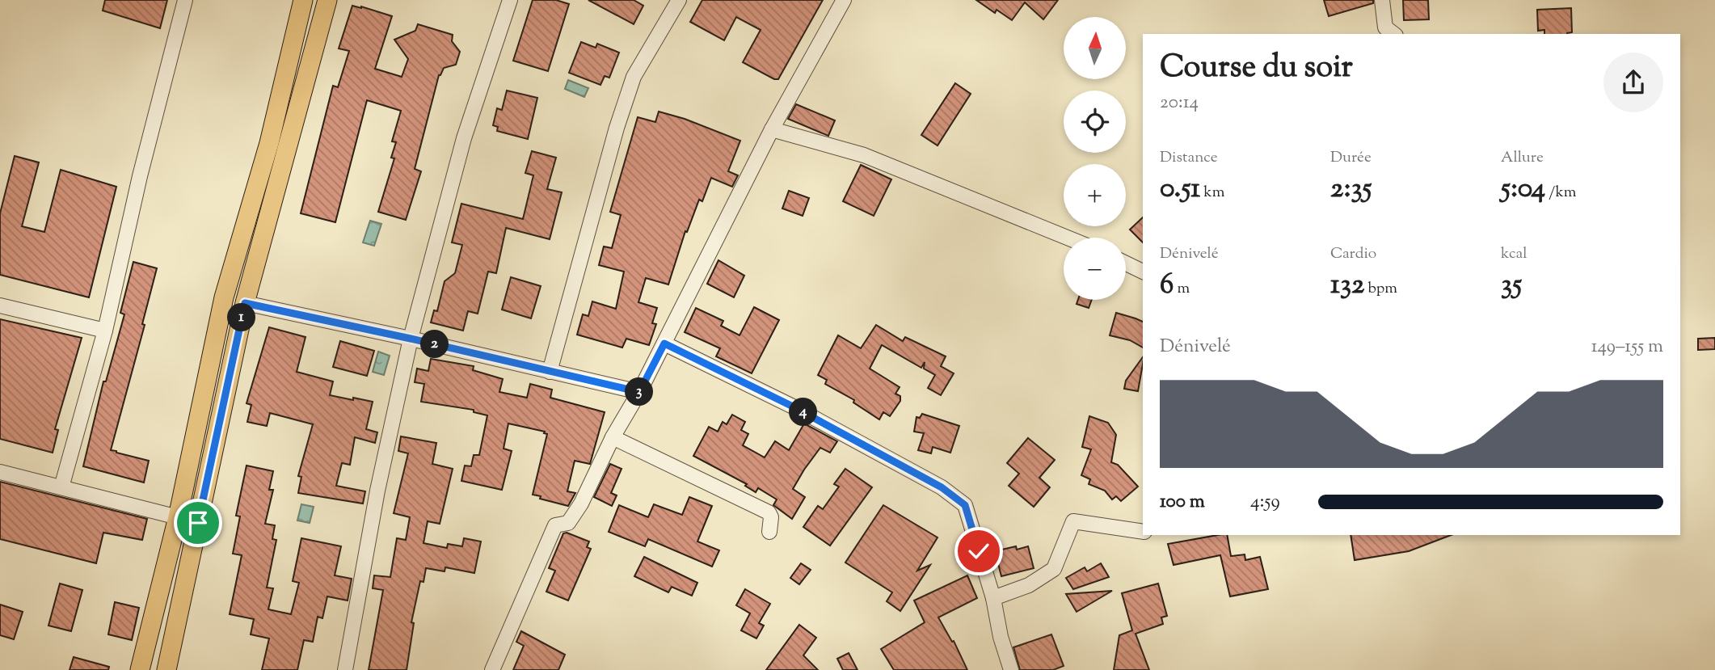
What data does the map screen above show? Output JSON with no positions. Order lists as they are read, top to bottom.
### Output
{
  "north": "top",
  "page": {
    "map_buttons": ["+", "−"],
    "heading": ["Course du soir", "20:14"],
    "stats": [
      ["Distance", "0.51 km"],
      ["Durée", "2:35"],
      ["Allure", "5:04 /km"],
      ["Dénivelé", "6 m"],
      ["Cardio", "132 bpm"],
      ["kcal", "35"]
    ],
    "pins": [
      "1",
      "2",
      "3",
      "4"
    ],
    "chart": ["Dénivelé", "149–155 m"],
    "list": [
      {
        "name": "100 m",
        "note": "4:59"
      }
    ]
  }
}
